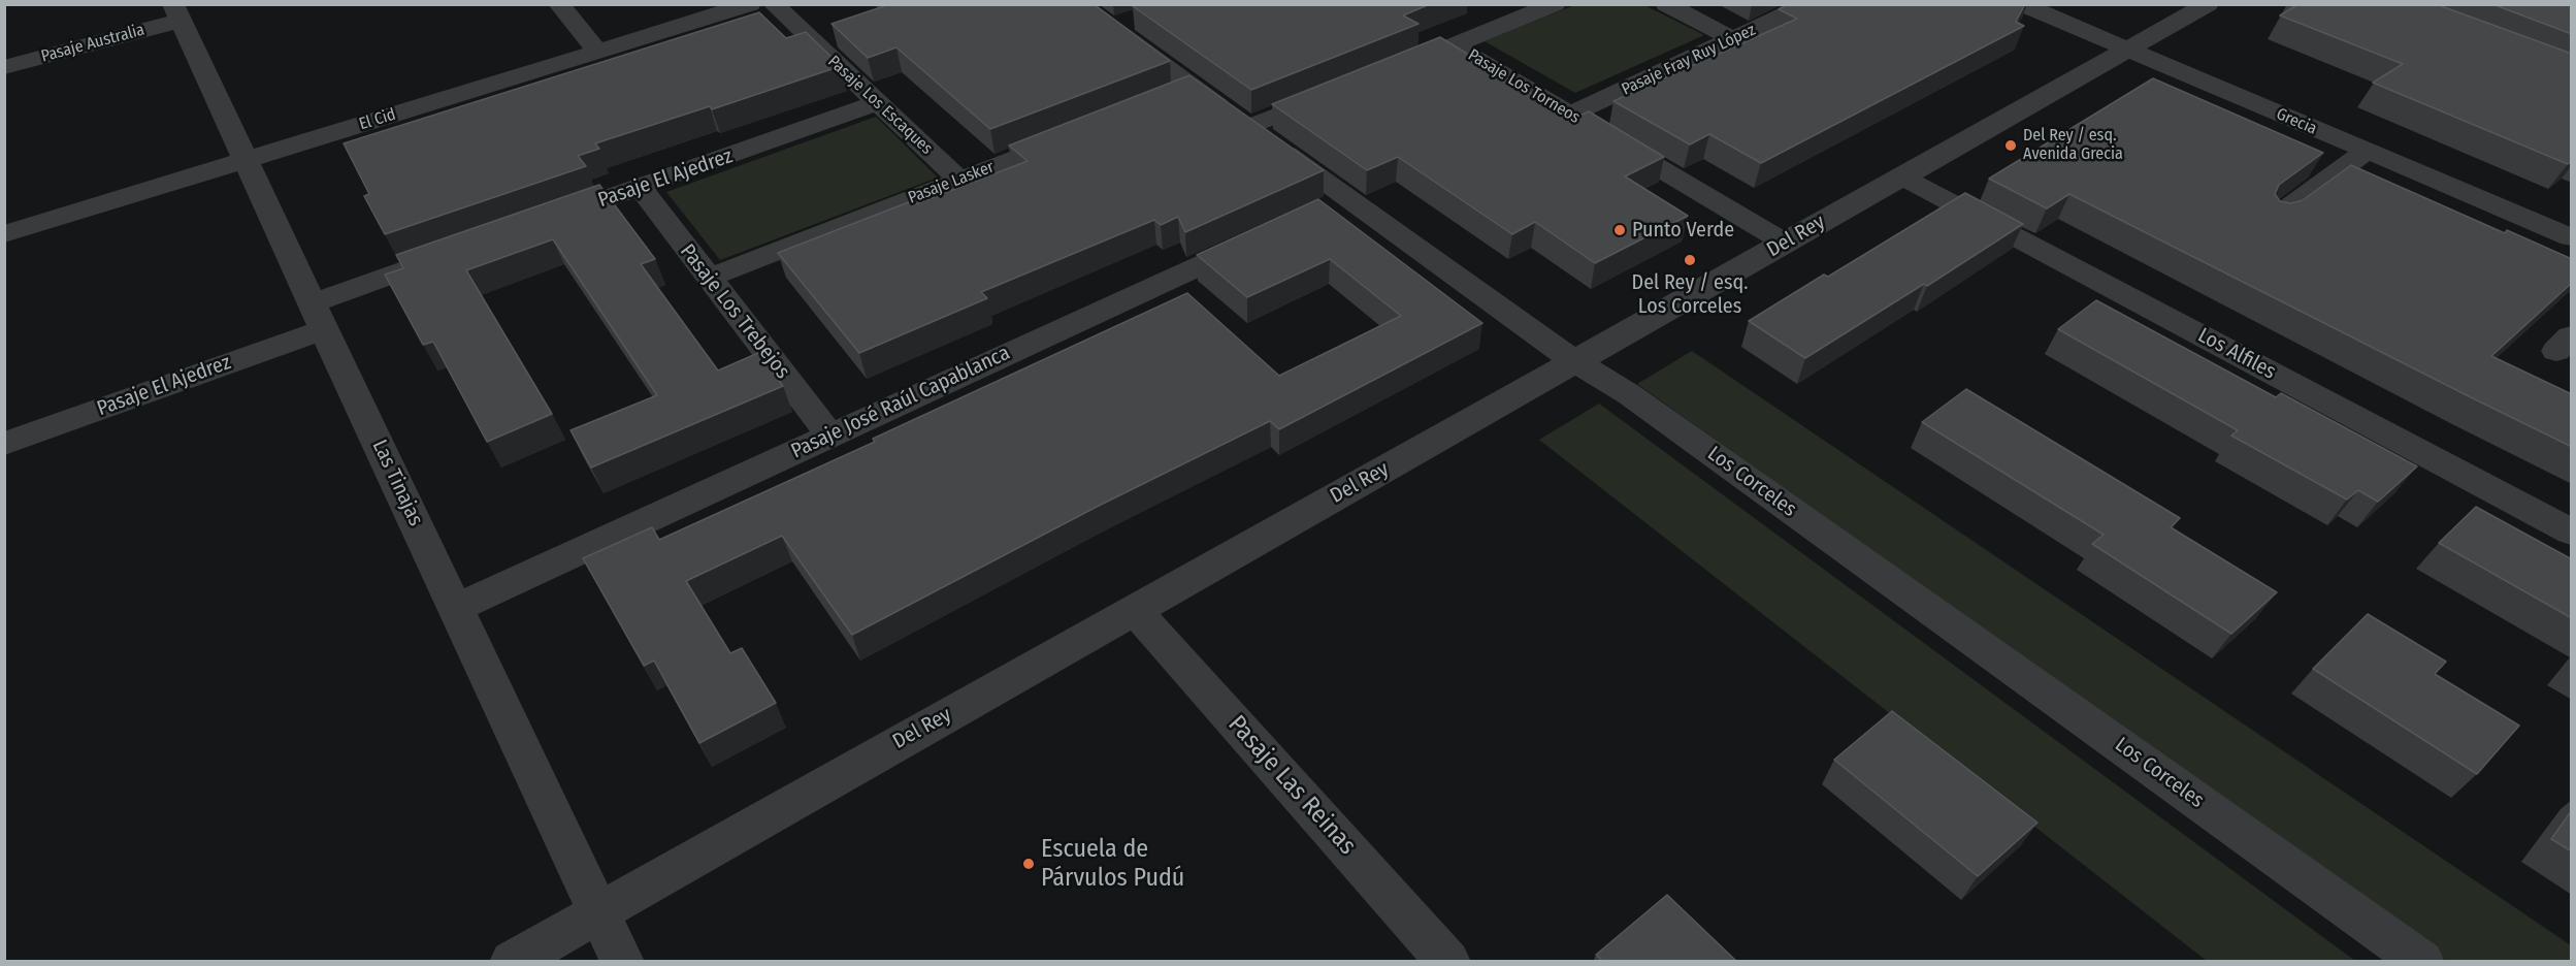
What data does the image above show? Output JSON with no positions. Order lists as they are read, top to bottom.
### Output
{
  "streets": {
    "street": [
      "Pasaje Australia",
      "Pasaje Fray Ruy López",
      "Pasaje Los Torneos",
      "Pasaje Los Escaques",
      "El Cid",
      "Grecia",
      "Pasaje El Ajedrez",
      "Pasaje Lasker",
      "Del Rey",
      "Pasaje Los Trebejos",
      "Los Alfiles",
      "Pasaje José Raúl Capablanca",
      "Los Corceles",
      "Las Tinajas",
      "Pasaje Las Reinas"
    ]
  },
  "crossings": [
    ["Pasaje Australia", "Las Tinajas"],
    ["Pasaje Fray Ruy López", "Pasaje Los Torneos"],
    ["Pasaje Los Torneos", "Del Rey"],
    ["Pasaje Los Escaques", "Pasaje El Ajedrez"],
    ["Pasaje Los Escaques", "Pasaje Lasker"],
    ["El Cid", "Las Tinajas"],
    ["Grecia", "Del Rey"],
    ["Pasaje El Ajedrez", "Pasaje Los Trebejos"],
    ["Pasaje El Ajedrez", "Las Tinajas"],
    ["Pasaje Lasker", "Pasaje Los Trebejos"],
    ["Del Rey", "Los Alfiles"],
    ["Del Rey", "Los Corceles"],
    ["Del Rey", "Las Tinajas"],
    ["Del Rey", "Pasaje Las Reinas"],
    ["Pasaje Los Trebejos", "Pasaje José Raúl Capablanca"],
    ["Pasaje José Raúl Capablanca", "Las Tinajas"]
  ],
  "places": [
    "Del Rey / esq. Avenida Grecia",
    "Punto Verde",
    "Del Rey / esq. Los Corceles",
    "Escuela de Párvulos Pudú"
  ]
}
